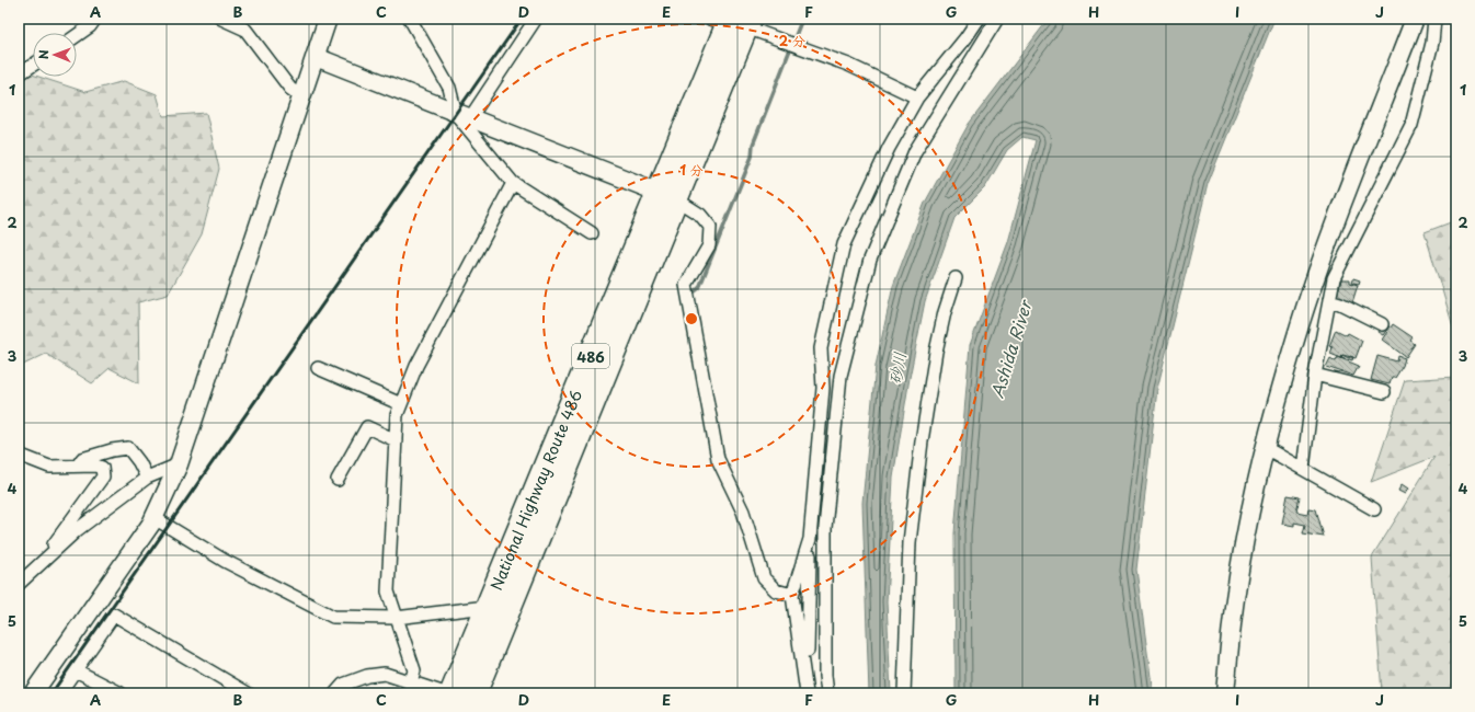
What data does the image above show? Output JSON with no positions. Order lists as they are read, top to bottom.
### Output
{
  "streets": {
    "highway": ["486", "National Highway Route 486"]
  },
  "water": ["Ashida River", "砂川"],
  "north": "left",
  "grid": {
    "columns": [
      "A",
      "B",
      "C",
      "D",
      "E",
      "F",
      "G",
      "H",
      "I",
      "J"
    ],
    "rows": [
      "1",
      "2",
      "3",
      "4",
      "5"
    ]
  },
  "rings": ["2 分", "1 分"]
}
